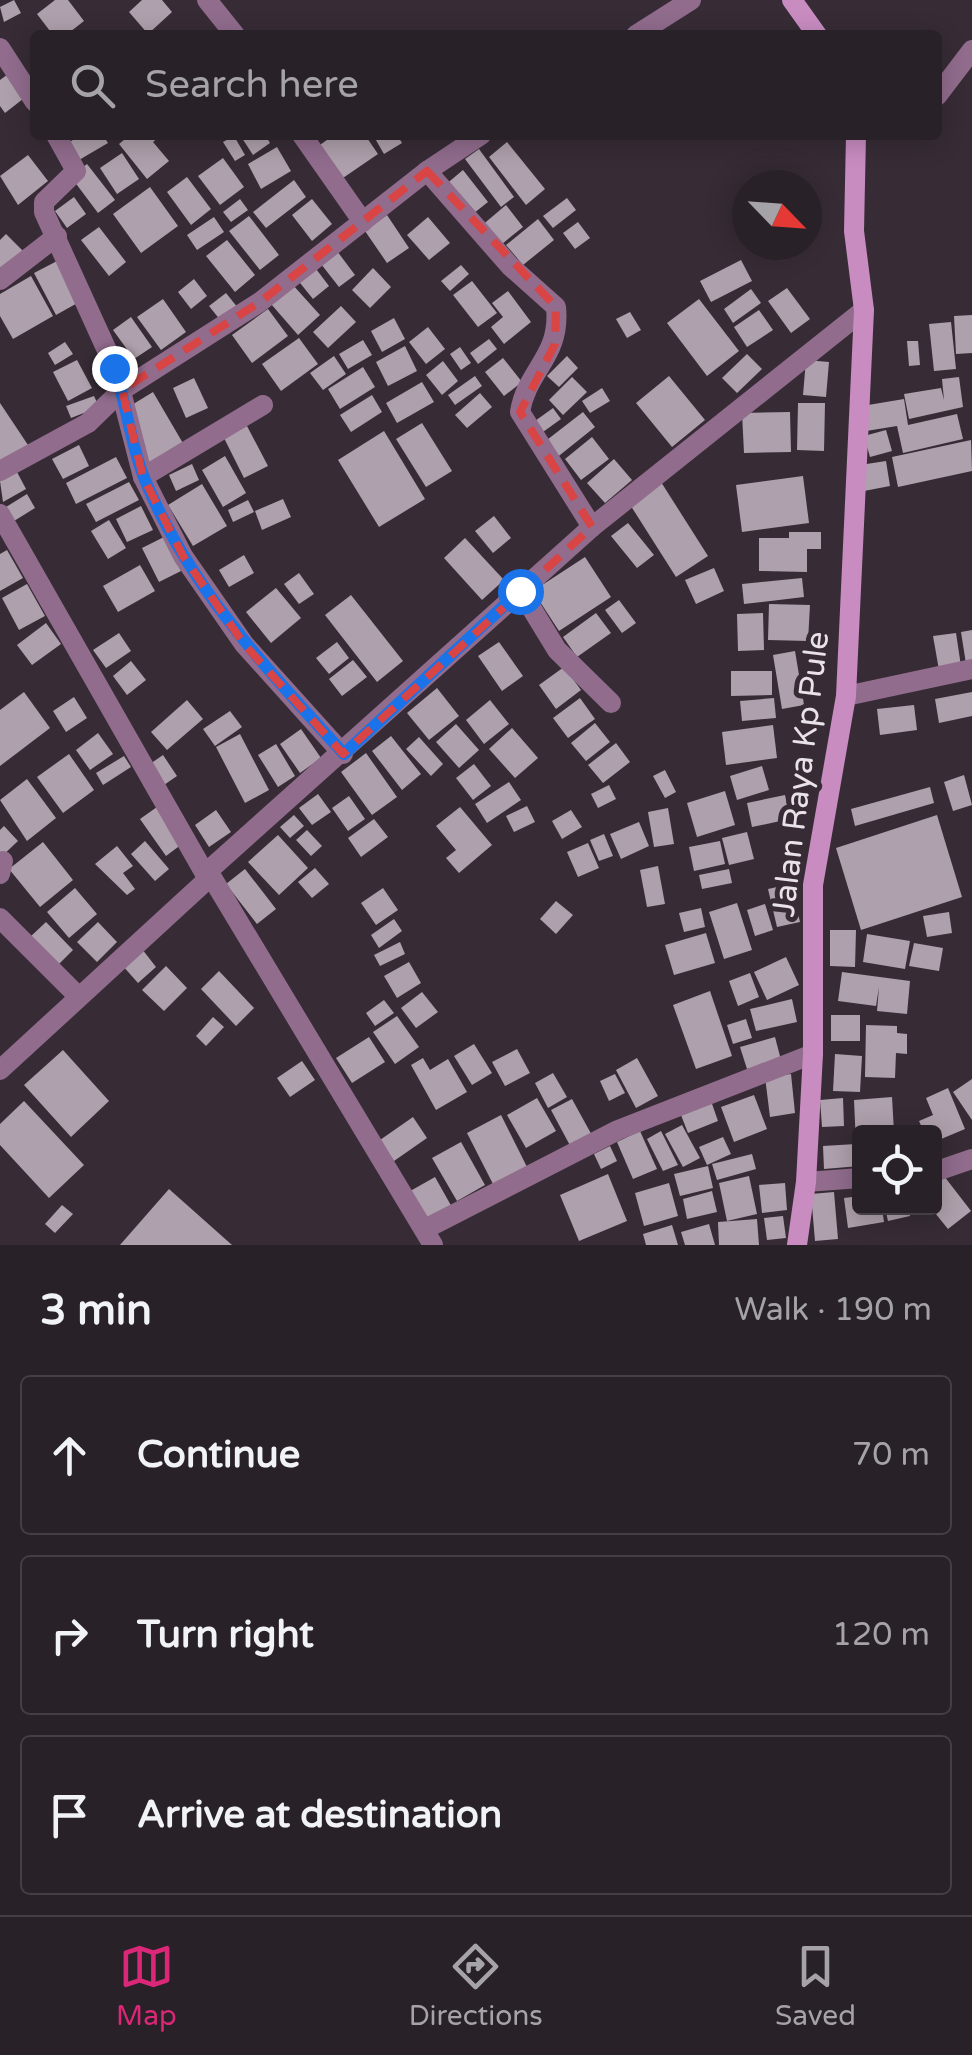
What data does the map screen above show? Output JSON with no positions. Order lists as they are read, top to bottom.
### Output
{
  "streets": {
    "street": ["Jalan Raya Kp Pule"]
  },
  "north": "bottom right",
  "page": {
    "search": "Search here",
    "heading": ["3 min", "Walk · 190 m"],
    "list": [
      ["Continue", "70 m"],
      ["Turn right", "120 m"],
      "Arrive at destination"
    ],
    "nav": ["Map", "Directions", "Saved"]
  }
}
